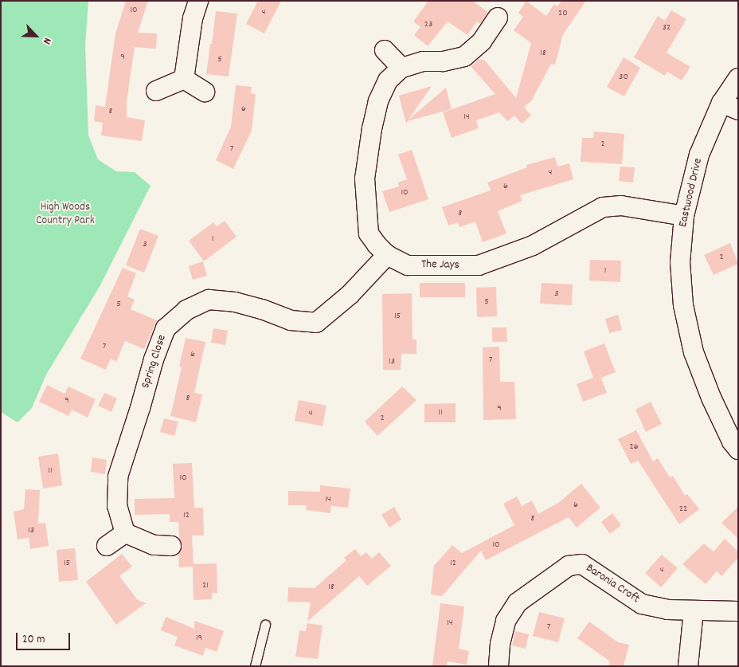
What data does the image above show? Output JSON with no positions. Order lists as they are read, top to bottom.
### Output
{
  "streets": {
    "street": [
      "Eastwood Drive",
      "The Jays",
      "Spring Close",
      "Baronia Croft"
    ]
  },
  "crossings": [
    ["Eastwood Drive", "The Jays"],
    ["The Jays", "Spring Close"]
  ],
  "parks": ["High Woods Country Park"],
  "house_numbers": [
    "10",
    "4",
    "20",
    "23",
    "32",
    "18",
    "9",
    "5",
    "30",
    "6",
    "8",
    "14",
    "2",
    "7",
    "4",
    "6",
    "10",
    "8",
    "1",
    "3",
    "2",
    "1",
    "3",
    "5",
    "5",
    "15",
    "7",
    "6",
    "7",
    "13",
    "8",
    "9",
    "9",
    "11",
    "4",
    "2",
    "26",
    "11",
    "10",
    "14",
    "6",
    "22",
    "12",
    "8",
    "13",
    "10",
    "15",
    "12",
    "4",
    "21",
    "18",
    "14",
    "7",
    "19"
  ],
  "scale_bar": "20 m",
  "north": "bottom right"
}
